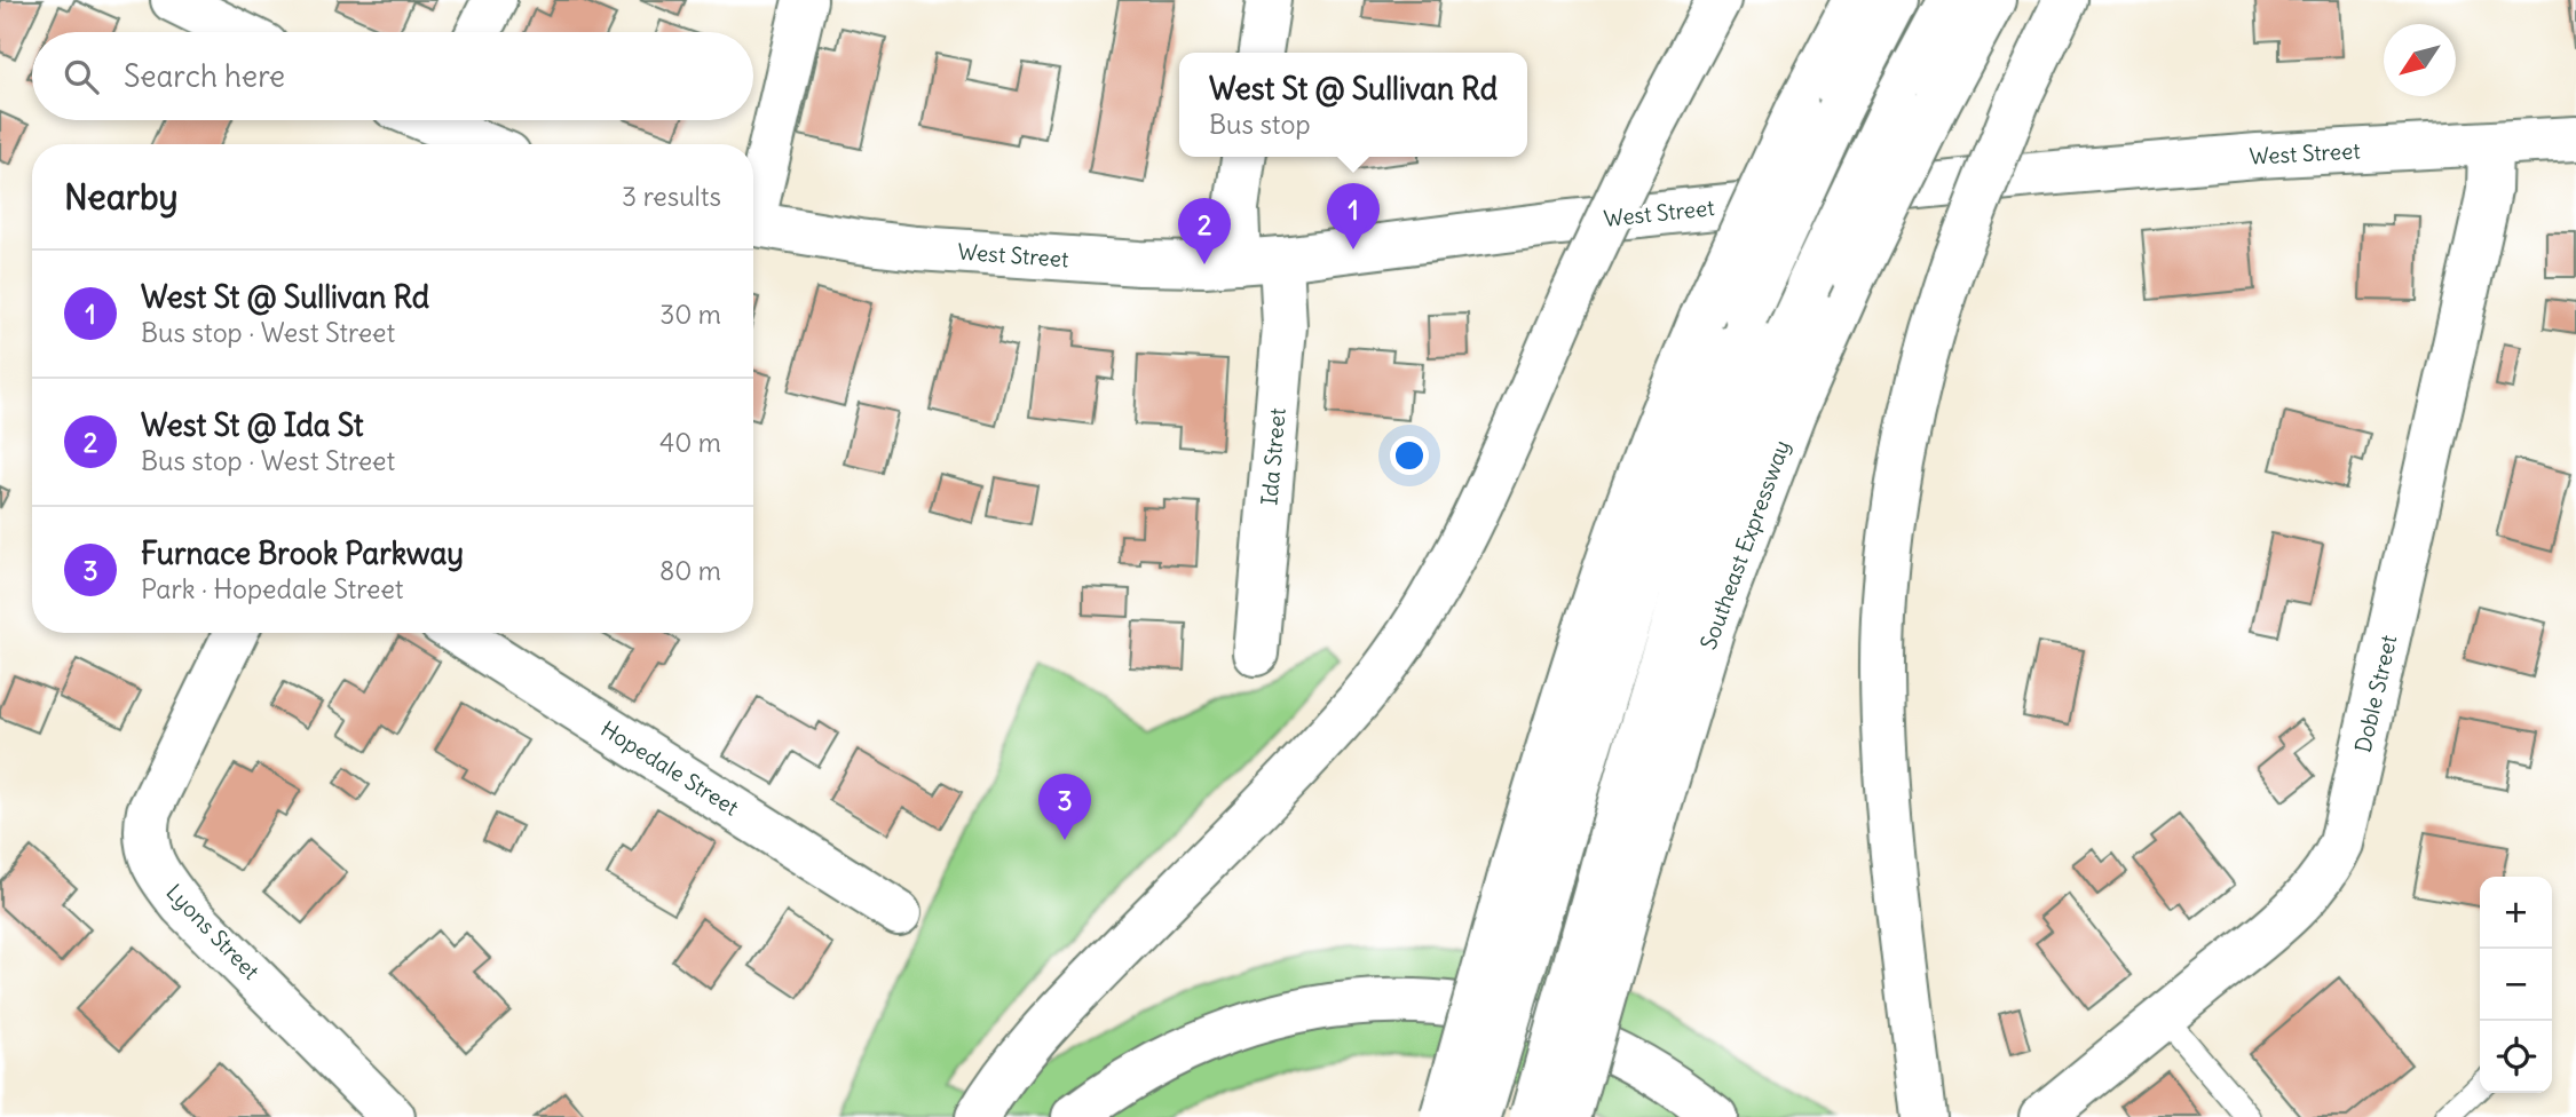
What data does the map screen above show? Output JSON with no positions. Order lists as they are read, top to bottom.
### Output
{
  "streets": {
    "main road": [
      "West Street",
      "Ida Street",
      "Southeast Expressway",
      "Doble Street",
      "Hopedale Street",
      "Lyons Street"
    ]
  },
  "crossings": [
    ["West Street", "Ida Street"],
    ["West Street", "Doble Street"]
  ],
  "north": "bottom left",
  "page": {
    "search": "Search here",
    "popup": ["West St @ Sullivan Rd", "Bus stop"],
    "heading": ["Nearby", "3 results"],
    "pins": ["1", "2", "3"],
    "list": [
      {
        "mark": "1",
        "name": "West St @ Sullivan Rd",
        "note": "Bus stop · West Street",
        "value": "30 m"
      },
      {
        "mark": "2",
        "name": "West St @ Ida St",
        "note": "Bus stop · West Street",
        "value": "40 m"
      },
      {
        "mark": "3",
        "name": "Furnace Brook Parkway",
        "note": "Park · Hopedale Street",
        "value": "80 m"
      }
    ],
    "map_buttons": ["+", "−"]
  }
}
